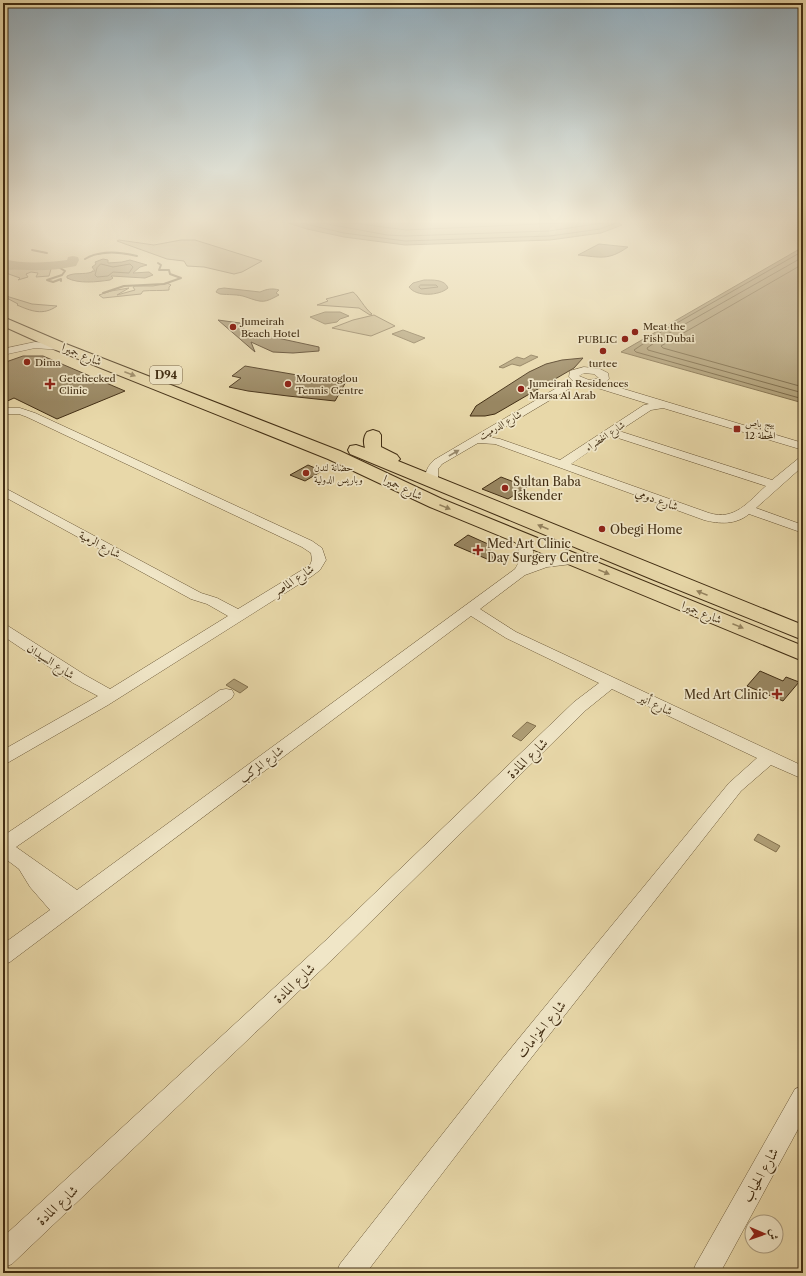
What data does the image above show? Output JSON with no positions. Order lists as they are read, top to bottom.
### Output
{
  "streets": {
    "main road": ["شارع جميرا", "D94"],
    "street": [
      "شارع الدرميت",
      "شارع الخضراء",
      "شارع دومي",
      "شارع الرمية",
      "شارع الماصر",
      "شارع السيدان",
      "شارع أنير",
      "شارع المادة",
      "شارع المركب",
      "شارع الحزامات",
      "شارع الحياب"
    ]
  },
  "crossings": [
    ["شارع جميرا", "شارع الدرميت"],
    ["شارع جميرا", "شارع المركب"],
    ["شارع الدرميت", "شارع دومي"],
    ["شارع الخضراء", "شارع دومي"],
    ["شارع الرمية", "شارع الماصر"],
    ["شارع الماصر", "شارع السيدان"],
    ["شارع أنير", "شارع المادة"],
    ["شارع أنير", "شارع المركب"],
    ["شارع أنير", "شارع الحزامات"]
  ],
  "places": {
    "other": [
      "Jumeirah Beach Hotel",
      "Meat the Fish Dubai",
      "PUBLIC",
      "turtee",
      "Dima",
      "Mouratoglou Tennis Centre",
      "Jumeirah Residences Marsa Al Arab",
      "حضانة لندن وباريس الدولية",
      "Sultan Baba Iskender",
      "Obegi Home"
    ],
    "health": ["Getchecked Clinic", "Med Art Clinic Day Surgery Centre", "Med Art Clinic"],
    "transit": ["بيج باص المحطة 12"]
  },
  "north": "right"
}
